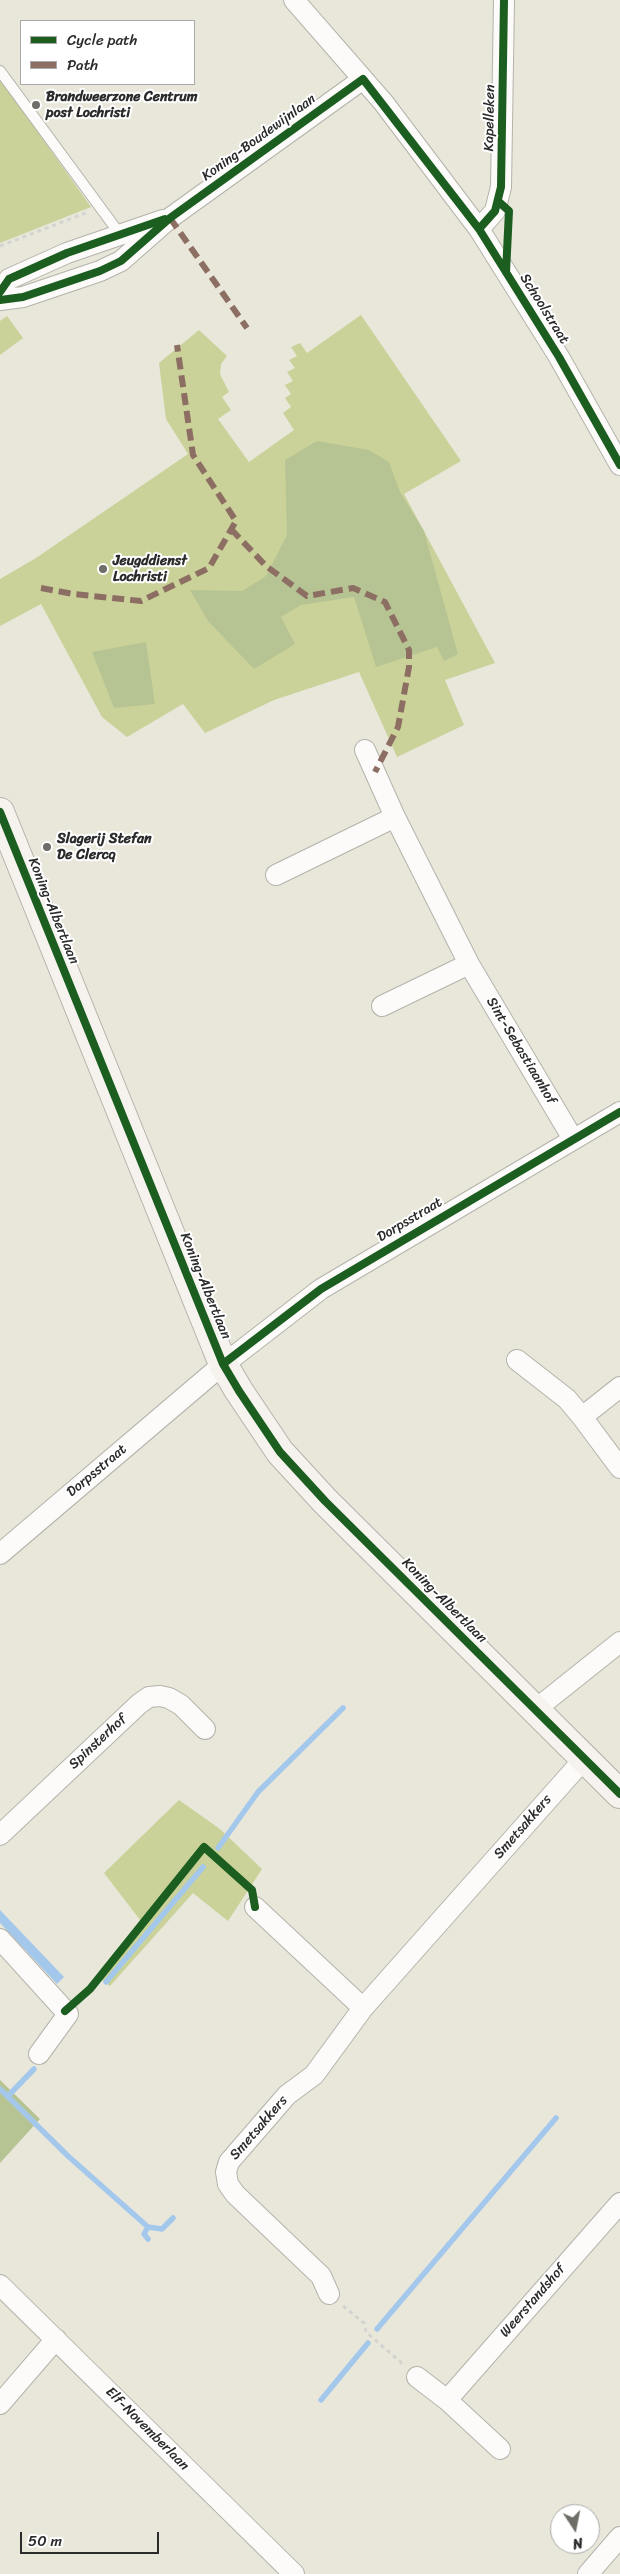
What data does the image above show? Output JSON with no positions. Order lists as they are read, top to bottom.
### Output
{
  "streets": {
    "street": [
      "Kapelleken",
      "Koning-Boudewijnlaan",
      "Schoolstraat",
      "Koning-Albertlaan",
      "Sint-Sebastiaanhof",
      "Dorpsstraat",
      "Spinsterhof",
      "Smetsakkers",
      "Weerstandshof",
      "Elf-Novemberlaan"
    ]
  },
  "crossings": [
    ["Kapelleken", "Schoolstraat"],
    ["Koning-Boudewijnlaan", "Schoolstraat"],
    ["Koning-Albertlaan", "Dorpsstraat"],
    ["Koning-Albertlaan", "Smetsakkers"],
    ["Sint-Sebastiaanhof", "Dorpsstraat"]
  ],
  "places": ["Brandweerzone Centrum post Lochristi", "Jeugddienst Lochristi", "Slagerij Stefan De Clercq"],
  "legend": ["Cycle path", "Path"],
  "scale_bar": "50 m",
  "north": "bottom"
}
